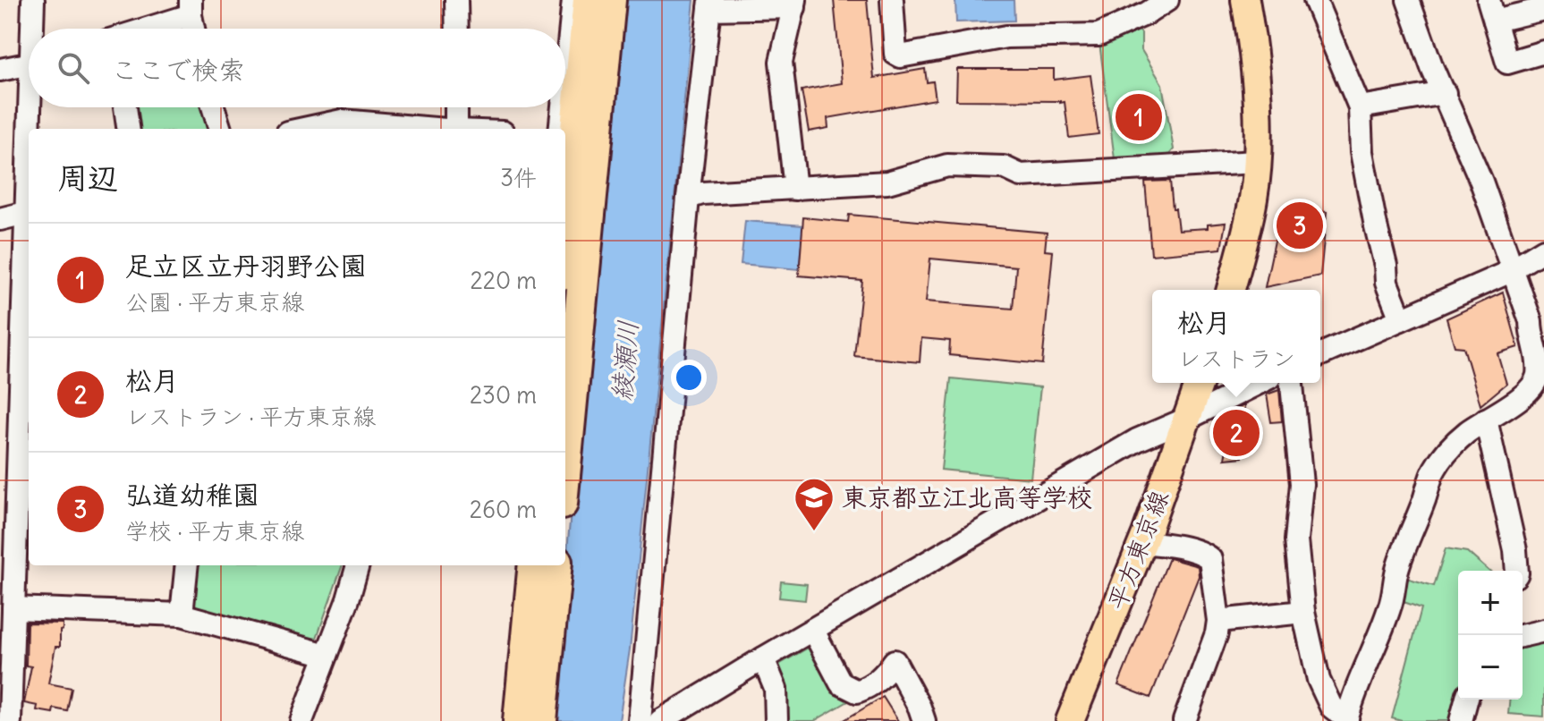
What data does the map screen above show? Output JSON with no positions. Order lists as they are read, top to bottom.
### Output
{
  "streets": {
    "main road": ["平方東京線"]
  },
  "water": ["綾瀬川"],
  "places": {
    "school or university": ["東京都立江北高等学校"]
  },
  "page": {
    "search": "ここで検索",
    "pins": ["1", "3", "2"],
    "heading": ["周辺", "3件"],
    "list": [
      {
        "mark": "1",
        "name": "足立区立丹羽野公園",
        "note": "公園 · 平方東京線",
        "value": "220 m"
      },
      {
        "mark": "2",
        "name": "松月",
        "note": "レストラン · 平方東京線",
        "value": "230 m"
      },
      {
        "mark": "3",
        "name": "弘道幼稚園",
        "note": "学校 · 平方東京線",
        "value": "260 m"
      }
    ],
    "popup": ["松月", "レストラン"],
    "map_buttons": ["+", "−"]
  }
}
